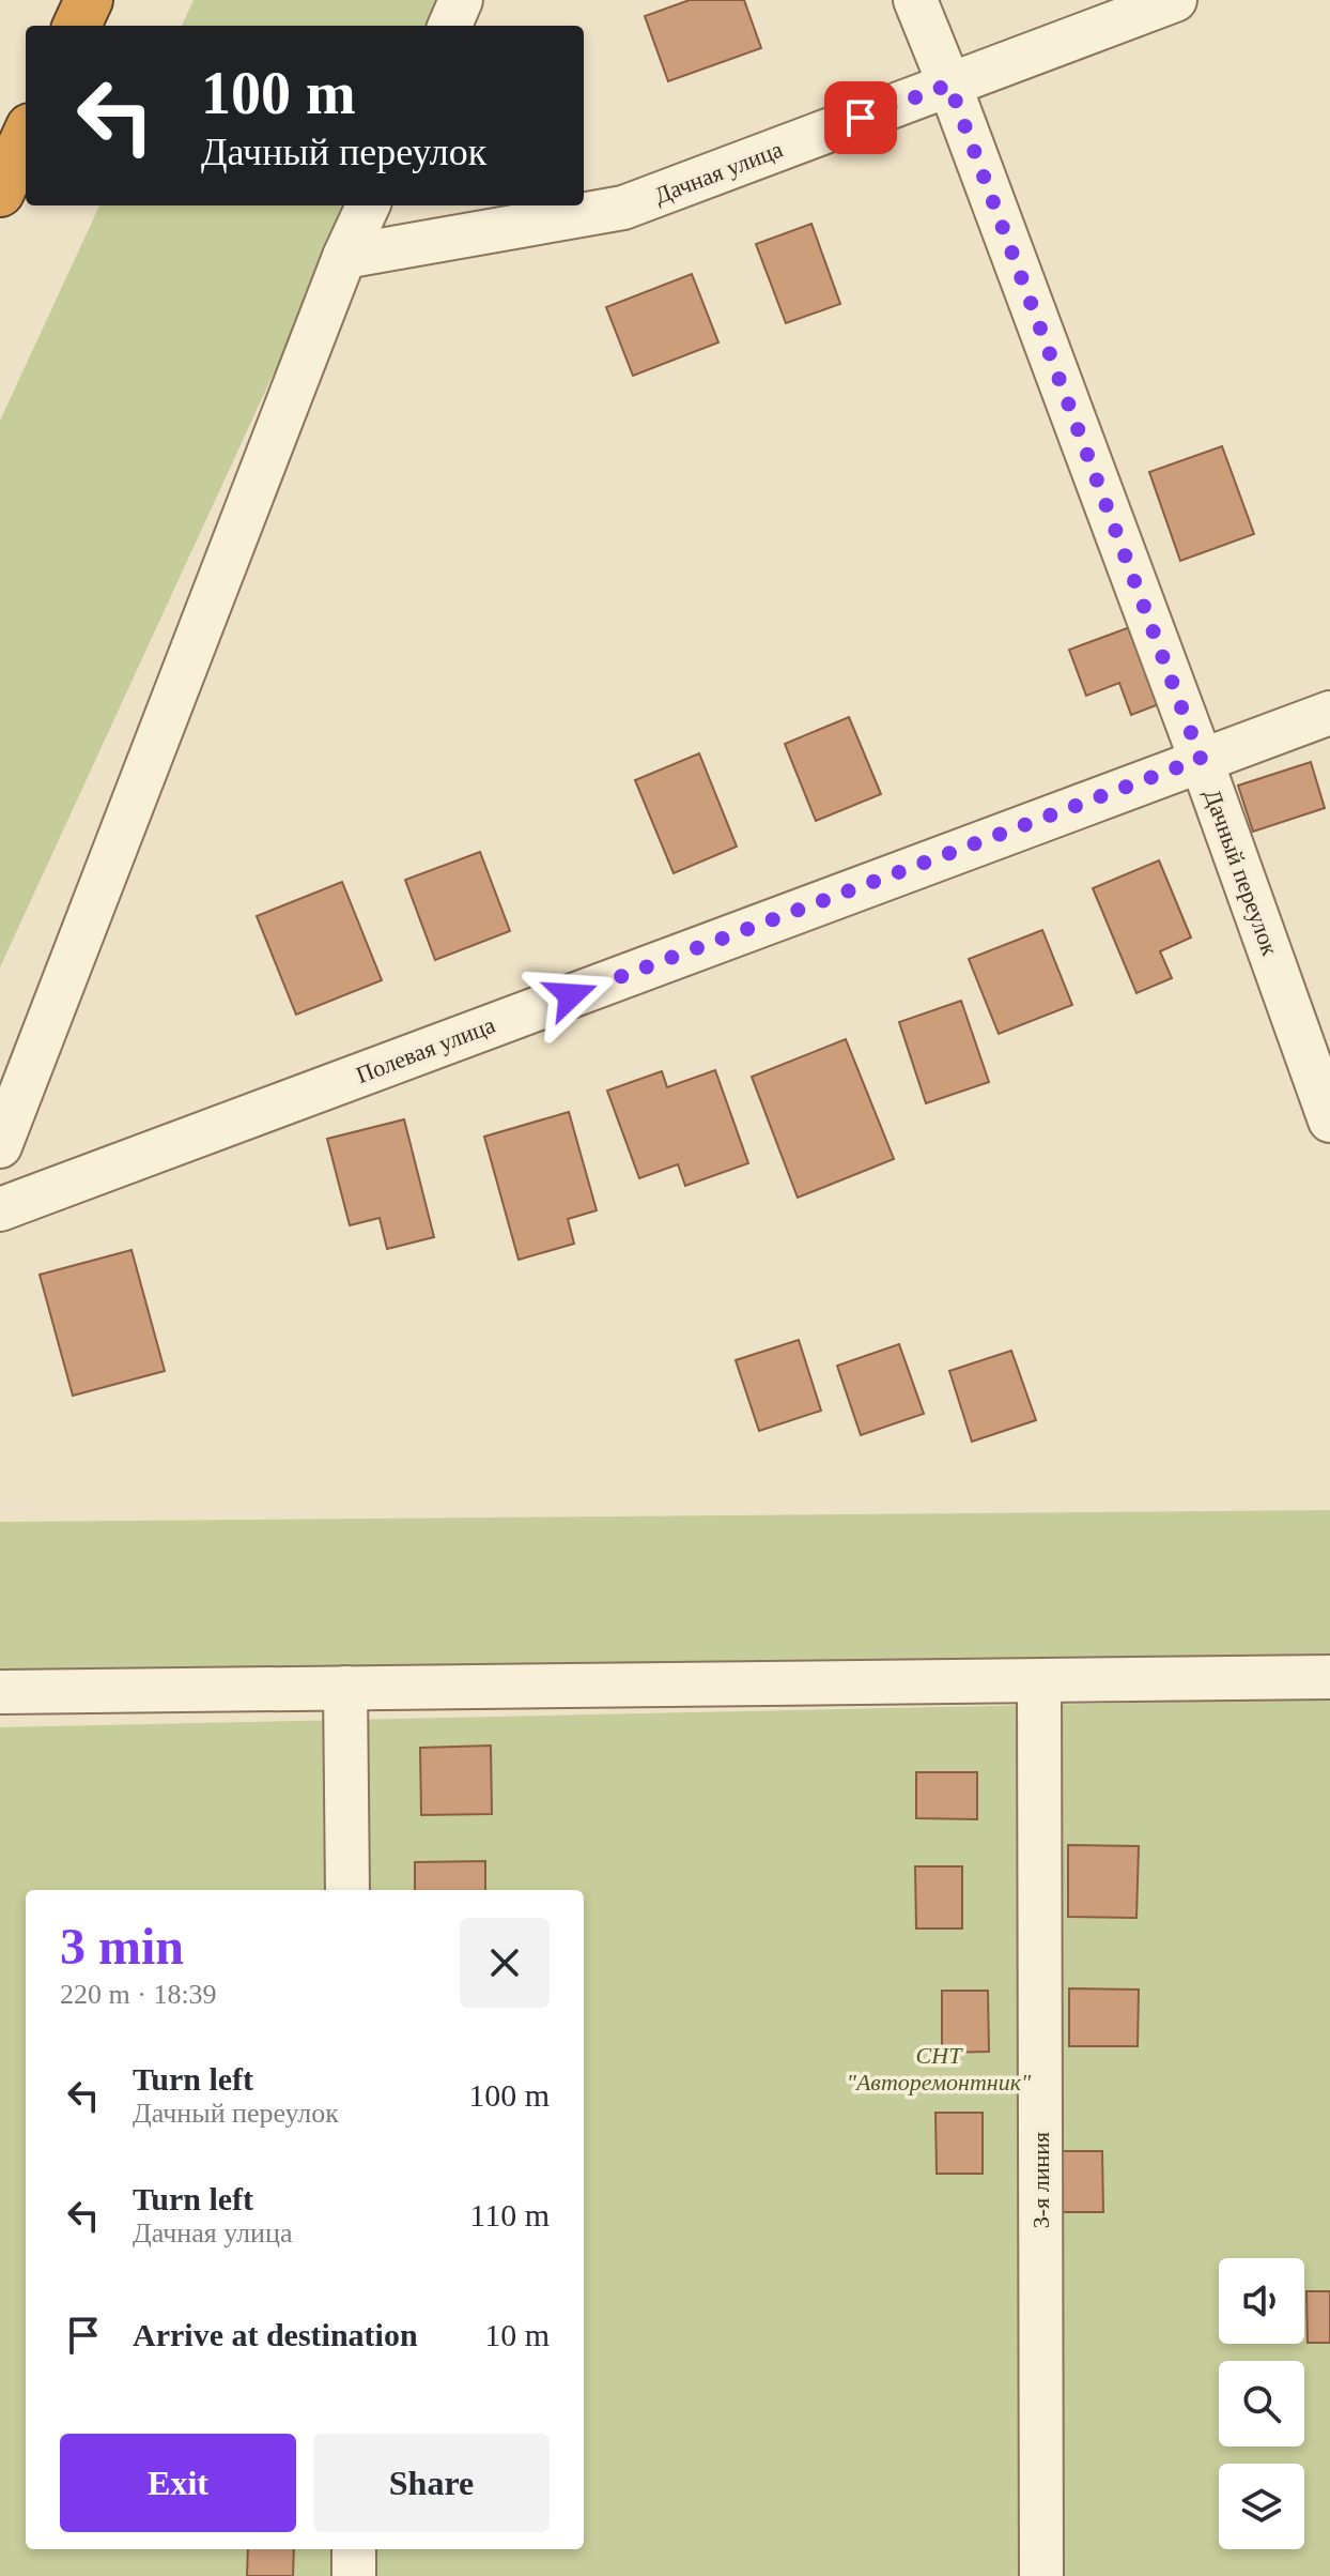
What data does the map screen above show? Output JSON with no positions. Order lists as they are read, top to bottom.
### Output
{
  "streets": {
    "street": [
      "Дачная улица",
      "Дачный переулок",
      "Полевая улица",
      "3-я линия"
    ]
  },
  "crossings": [
    ["Дачная улица", "Дачный переулок"],
    ["Дачный переулок", "Полевая улица"]
  ],
  "parks": ["СНТ \"Авторемонтник\""],
  "page": {
    "turn": ["100 m", "Дачный переулок"],
    "heading": ["3 min", "220 m · 18:39"],
    "list": [
      {
        "name": "Turn left",
        "note": "Дачный переулок",
        "value": "100 m"
      },
      {
        "name": "Turn left",
        "note": "Дачная улица",
        "value": "110 m"
      },
      {
        "name": "Arrive at destination",
        "value": "10 m"
      }
    ],
    "buttons": ["Exit", "Share"]
  }
}
